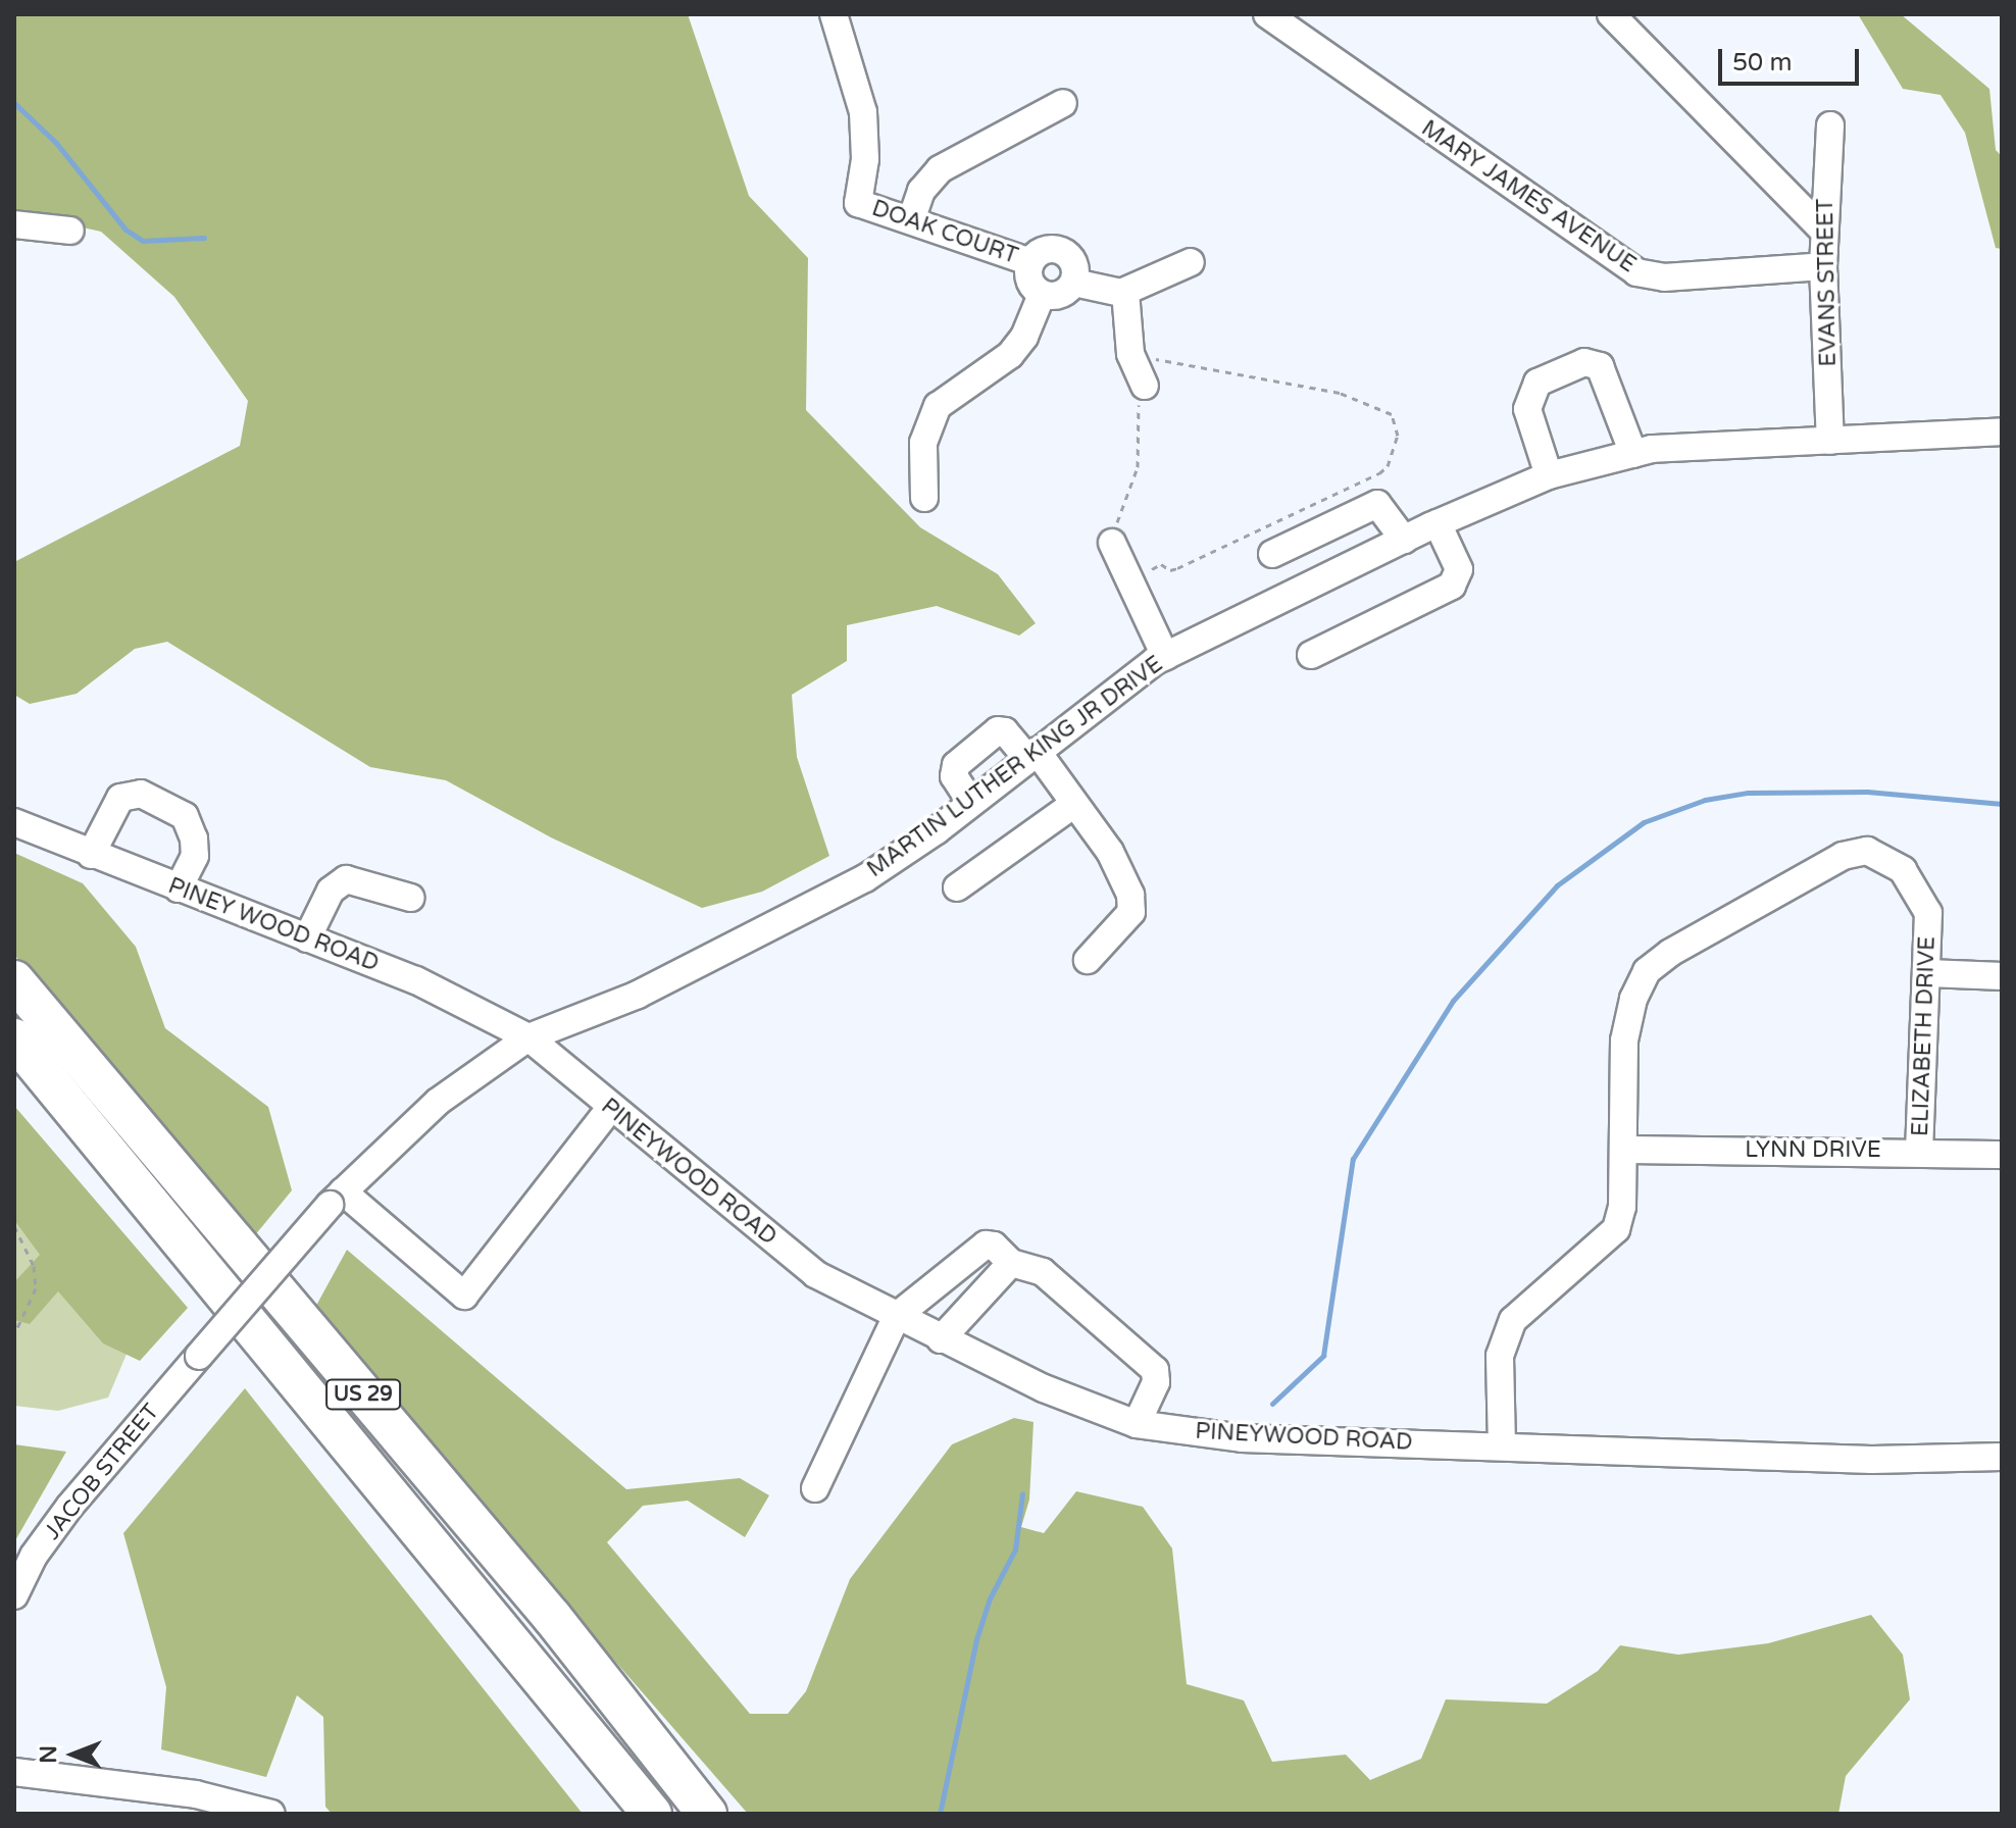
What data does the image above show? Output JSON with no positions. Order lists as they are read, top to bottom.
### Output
{
  "streets": {
    "highway": ["US 29"],
    "street": [
      "MARY JAMES AVENUE",
      "DOAK COURT",
      "EVANS STREET",
      "MARTIN LUTHER KING JR DRIVE",
      "PINEY WOOD ROAD",
      "ELIZABETH DRIVE",
      "LYNN DRIVE",
      "PINEYWOOD ROAD",
      "JACOB STREET"
    ]
  },
  "crossings": [
    ["MARY JAMES AVENUE", "EVANS STREET"],
    ["EVANS STREET", "MARTIN LUTHER KING JR DRIVE"],
    ["MARTIN LUTHER KING JR DRIVE", "PINEY WOOD ROAD"],
    ["MARTIN LUTHER KING JR DRIVE", "PINEYWOOD ROAD"],
    ["MARTIN LUTHER KING JR DRIVE", "JACOB STREET"],
    ["PINEY WOOD ROAD", "PINEYWOOD ROAD"],
    ["ELIZABETH DRIVE", "LYNN DRIVE"],
    ["ELIZABETH DRIVE", "PINEYWOOD ROAD"]
  ],
  "scale_bar": "50 m",
  "north": "left"
}
